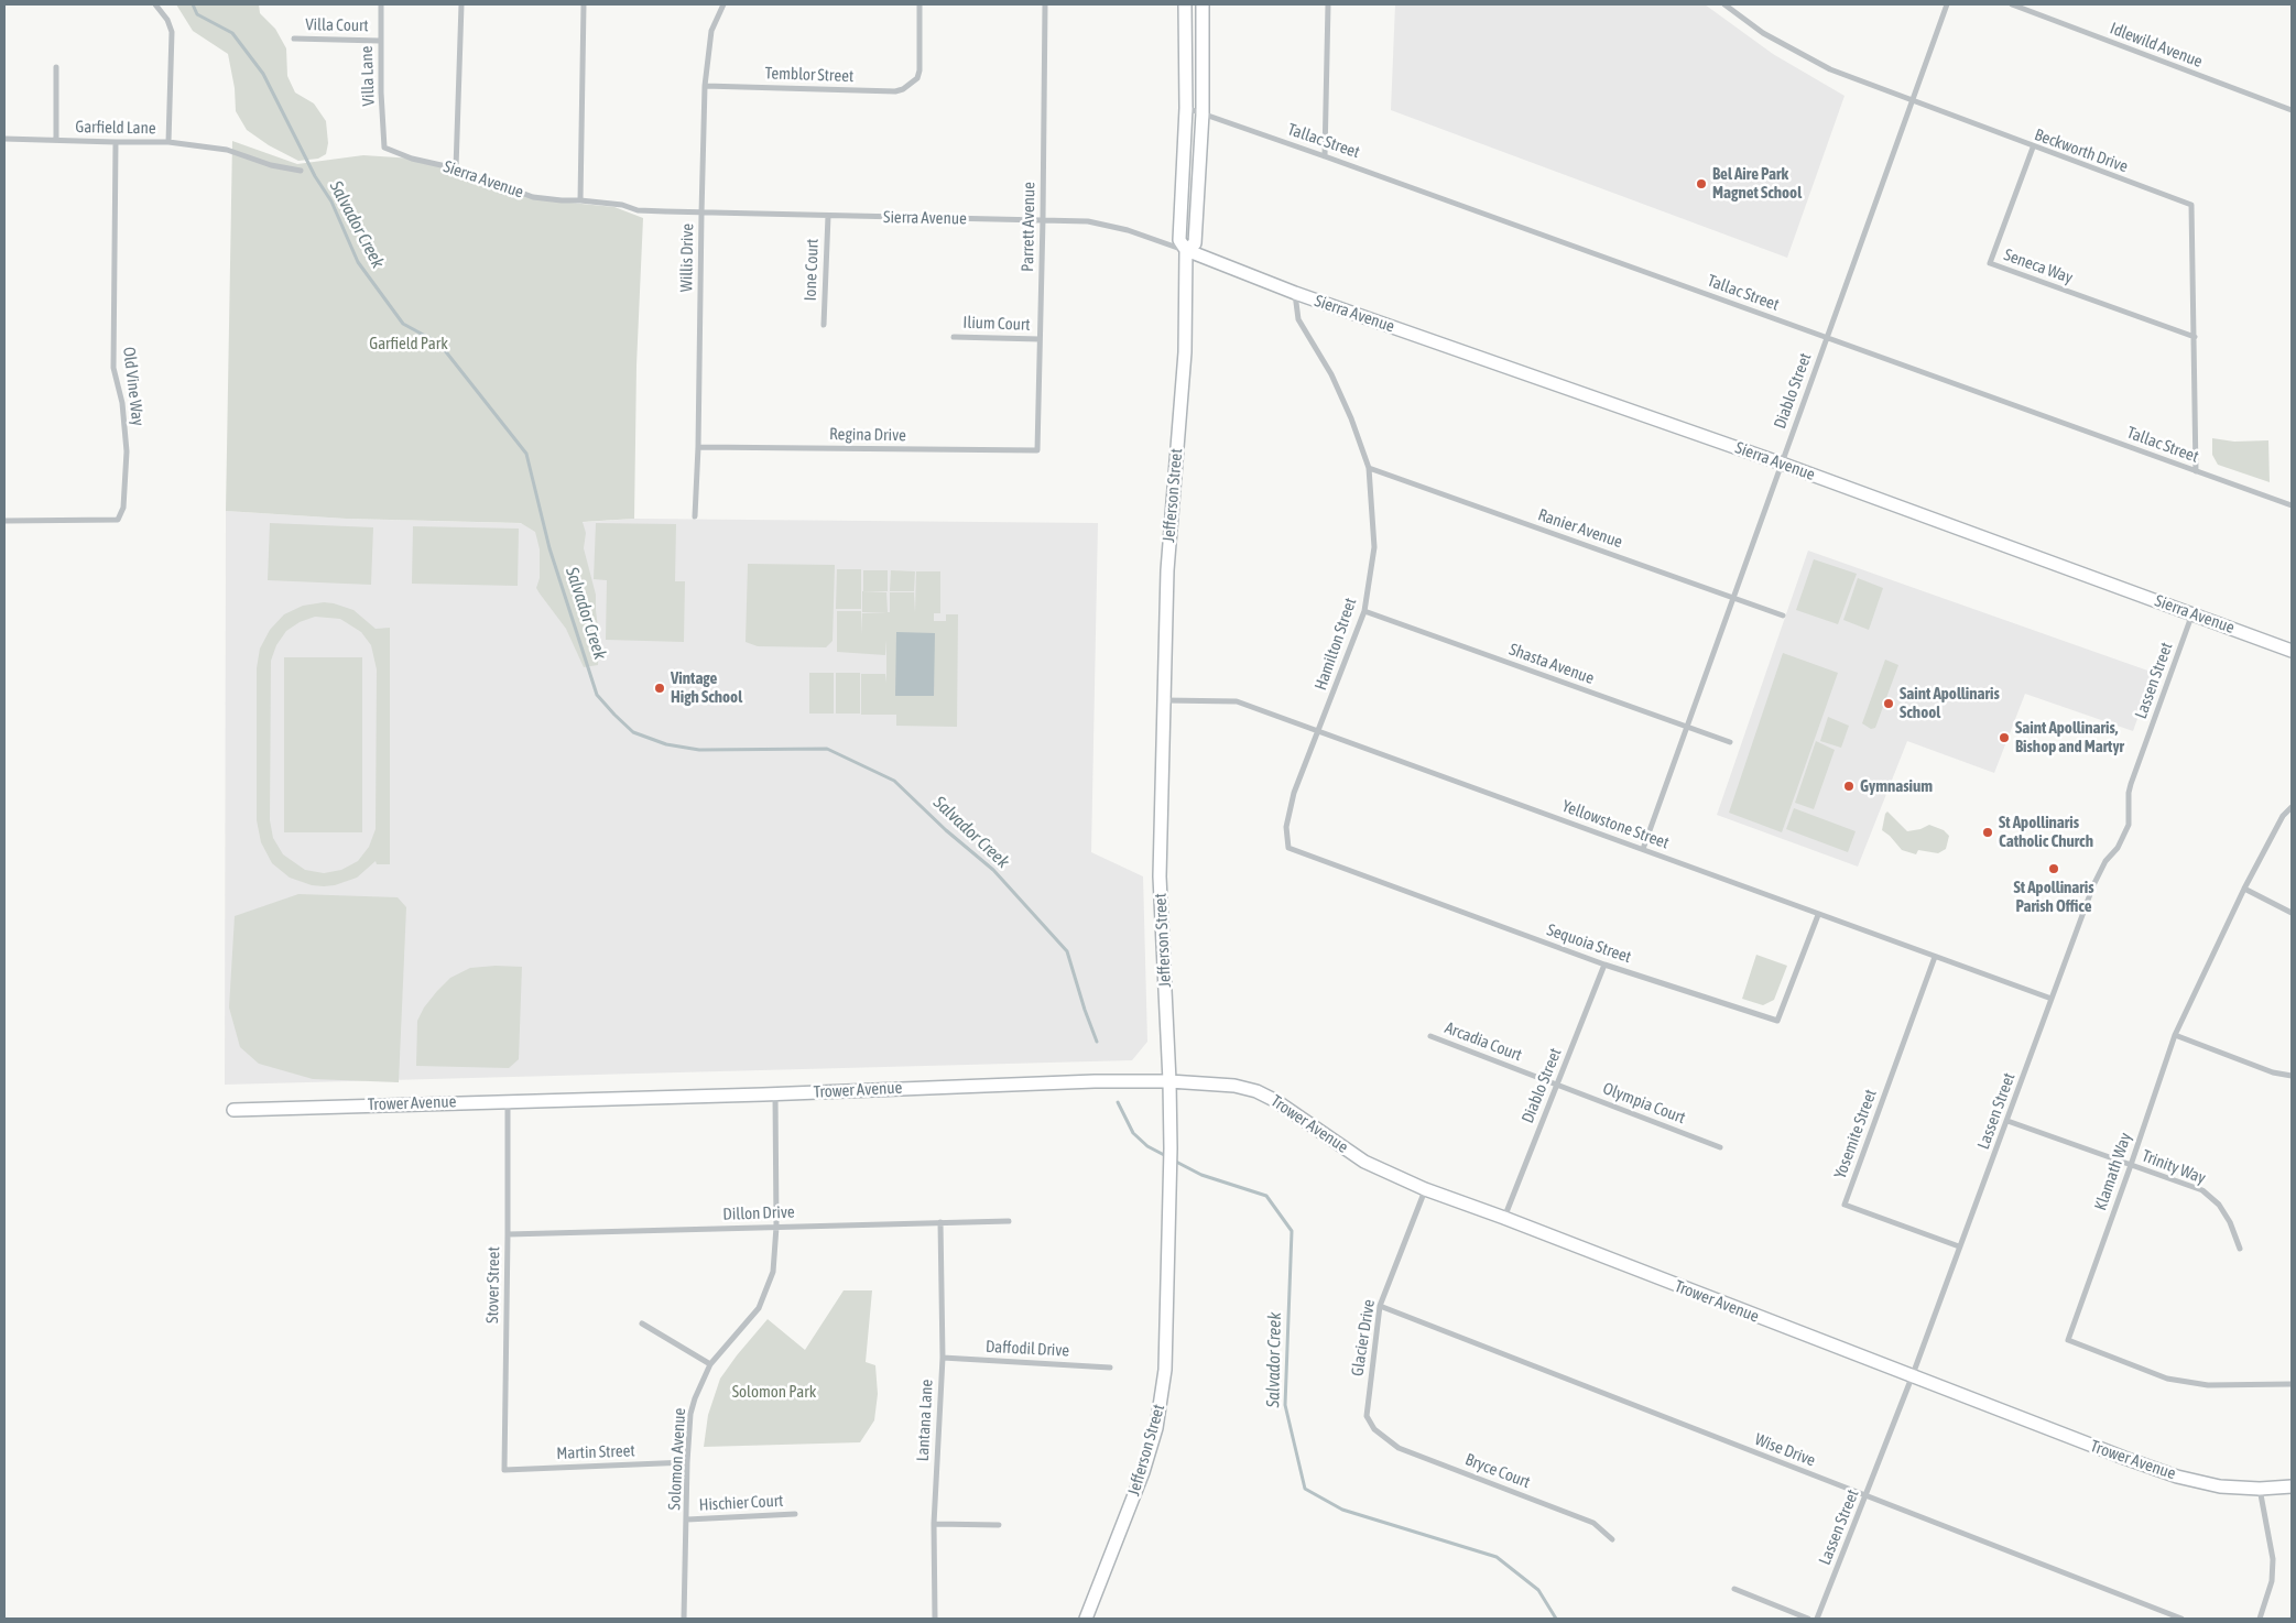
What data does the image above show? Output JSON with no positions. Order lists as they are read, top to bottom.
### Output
{
  "streets": {
    "street": [
      "Villa Court",
      "Idlewild Avenue",
      "Temblor Street",
      "Villa Lane",
      "Garfield Lane",
      "Tallac Street",
      "Beckworth Drive",
      "Sierra Avenue",
      "Parrett Avenue",
      "Willis Drive",
      "Seneca Way",
      "Ione Court",
      "Ilium Court",
      "Old Vine Way",
      "Diablo Street",
      "Regina Drive",
      "Jefferson Street",
      "Ranier Avenue",
      "Hamilton Street",
      "Shasta Avenue",
      "Lassen Street",
      "Yellowstone Street",
      "Sequoia Street",
      "Arcadia Court",
      "Trower Avenue",
      "Olympia Court",
      "Yosemite Street",
      "Trinity Way",
      "Klamath Way",
      "Dillon Drive",
      "Stover Street",
      "Glacier Drive",
      "Daffodil Drive",
      "Lantana Lane",
      "Wise Drive",
      "Martin Street",
      "Solomon Avenue",
      "Bryce Court",
      "Hischier Court"
    ]
  },
  "crossings": [
    ["Villa Court", "Villa Lane"],
    ["Temblor Street", "Willis Drive"],
    ["Villa Lane", "Sierra Avenue"],
    ["Garfield Lane", "Old Vine Way"],
    ["Tallac Street", "Beckworth Drive"],
    ["Tallac Street", "Diablo Street"],
    ["Tallac Street", "Jefferson Street"],
    ["Beckworth Drive", "Seneca Way"],
    ["Beckworth Drive", "Diablo Street"],
    ["Sierra Avenue", "Parrett Avenue"],
    ["Sierra Avenue", "Willis Drive"],
    ["Sierra Avenue", "Ione Court"],
    ["Sierra Avenue", "Diablo Street"],
    ["Sierra Avenue", "Jefferson Street"],
    ["Sierra Avenue", "Hamilton Street"],
    ["Sierra Avenue", "Lassen Street"],
    ["Parrett Avenue", "Ilium Court"],
    ["Parrett Avenue", "Regina Drive"],
    ["Willis Drive", "Regina Drive"],
    ["Diablo Street", "Ranier Avenue"],
    ["Diablo Street", "Shasta Avenue"],
    ["Diablo Street", "Yellowstone Street"],
    ["Diablo Street", "Sequoia Street"],
    ["Diablo Street", "Arcadia Court"],
    ["Diablo Street", "Trower Avenue"],
    ["Diablo Street", "Olympia Court"],
    ["Jefferson Street", "Yellowstone Street"],
    ["Jefferson Street", "Trower Avenue"],
    ["Ranier Avenue", "Hamilton Street"],
    ["Hamilton Street", "Shasta Avenue"],
    ["Hamilton Street", "Yellowstone Street"],
    ["Hamilton Street", "Sequoia Street"],
    ["Lassen Street", "Yellowstone Street"],
    ["Lassen Street", "Trower Avenue"],
    ["Lassen Street", "Yosemite Street"],
    ["Lassen Street", "Trinity Way"],
    ["Lassen Street", "Wise Drive"],
    ["Yellowstone Street", "Sequoia Street"],
    ["Yellowstone Street", "Yosemite Street"],
    ["Arcadia Court", "Olympia Court"],
    ["Trower Avenue", "Stover Street"],
    ["Trower Avenue", "Glacier Drive"],
    ["Trower Avenue", "Solomon Avenue"],
    ["Trinity Way", "Klamath Way"],
    ["Dillon Drive", "Stover Street"],
    ["Dillon Drive", "Lantana Lane"],
    ["Dillon Drive", "Solomon Avenue"],
    ["Stover Street", "Martin Street"],
    ["Glacier Drive", "Wise Drive"],
    ["Glacier Drive", "Bryce Court"],
    ["Daffodil Drive", "Lantana Lane"],
    ["Martin Street", "Solomon Avenue"],
    ["Solomon Avenue", "Hischier Court"]
  ],
  "water": ["Salvador Creek"],
  "parks": ["Garfield Park", "Solomon Park"],
  "places": [
    "Bel Aire Park Magnet School",
    "Vintage High School",
    "Saint Apollinaris School",
    "Saint Apollinaris, Bishop and Martyr",
    "Gymnasium",
    "St Apollinaris Catholic Church",
    "St Apollinaris Parish Office"
  ]
}
